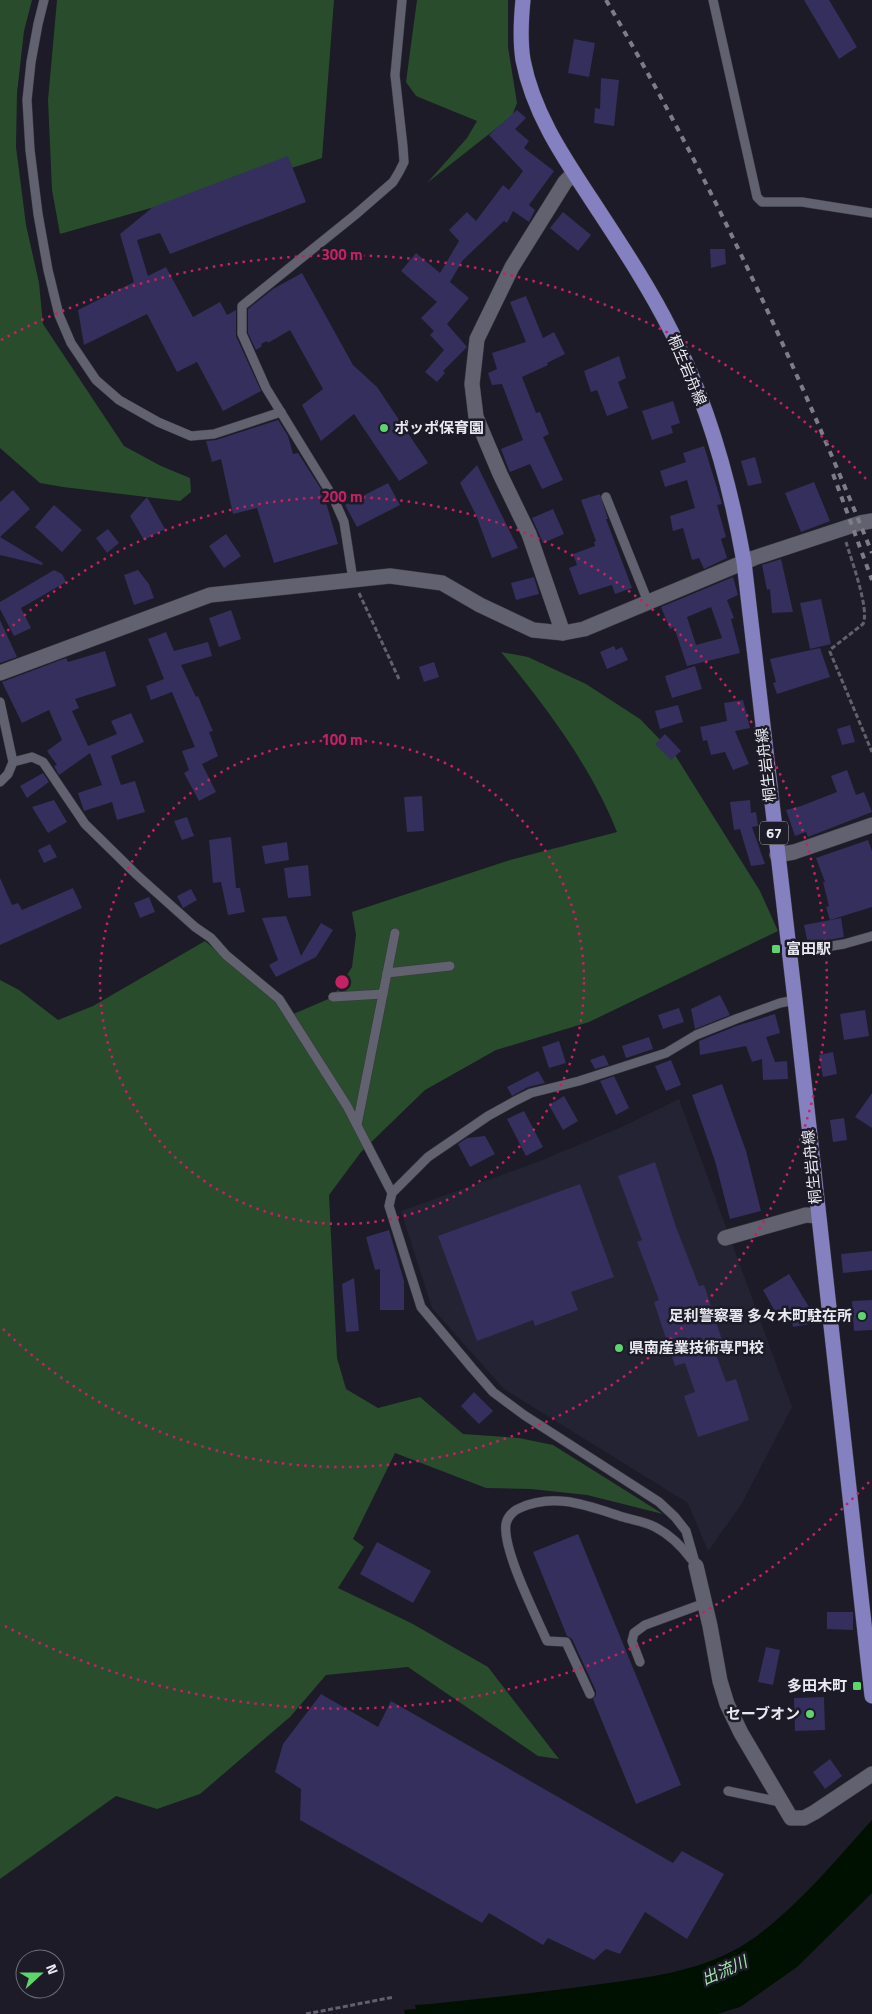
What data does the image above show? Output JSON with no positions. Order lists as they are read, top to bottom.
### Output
{
  "streets": {
    "main road": ["桐生岩舟線", "67"]
  },
  "water": ["出流川"],
  "places": {
    "other": [
      "ポッポ保育園",
      "足利警察署 多々木町駐在所",
      "県南産業技術専門校",
      "セーブオン"
    ],
    "transit": ["富田駅", "多田木町"]
  },
  "north": "right",
  "rings": ["300 m", "200 m", "100 m"]
}
